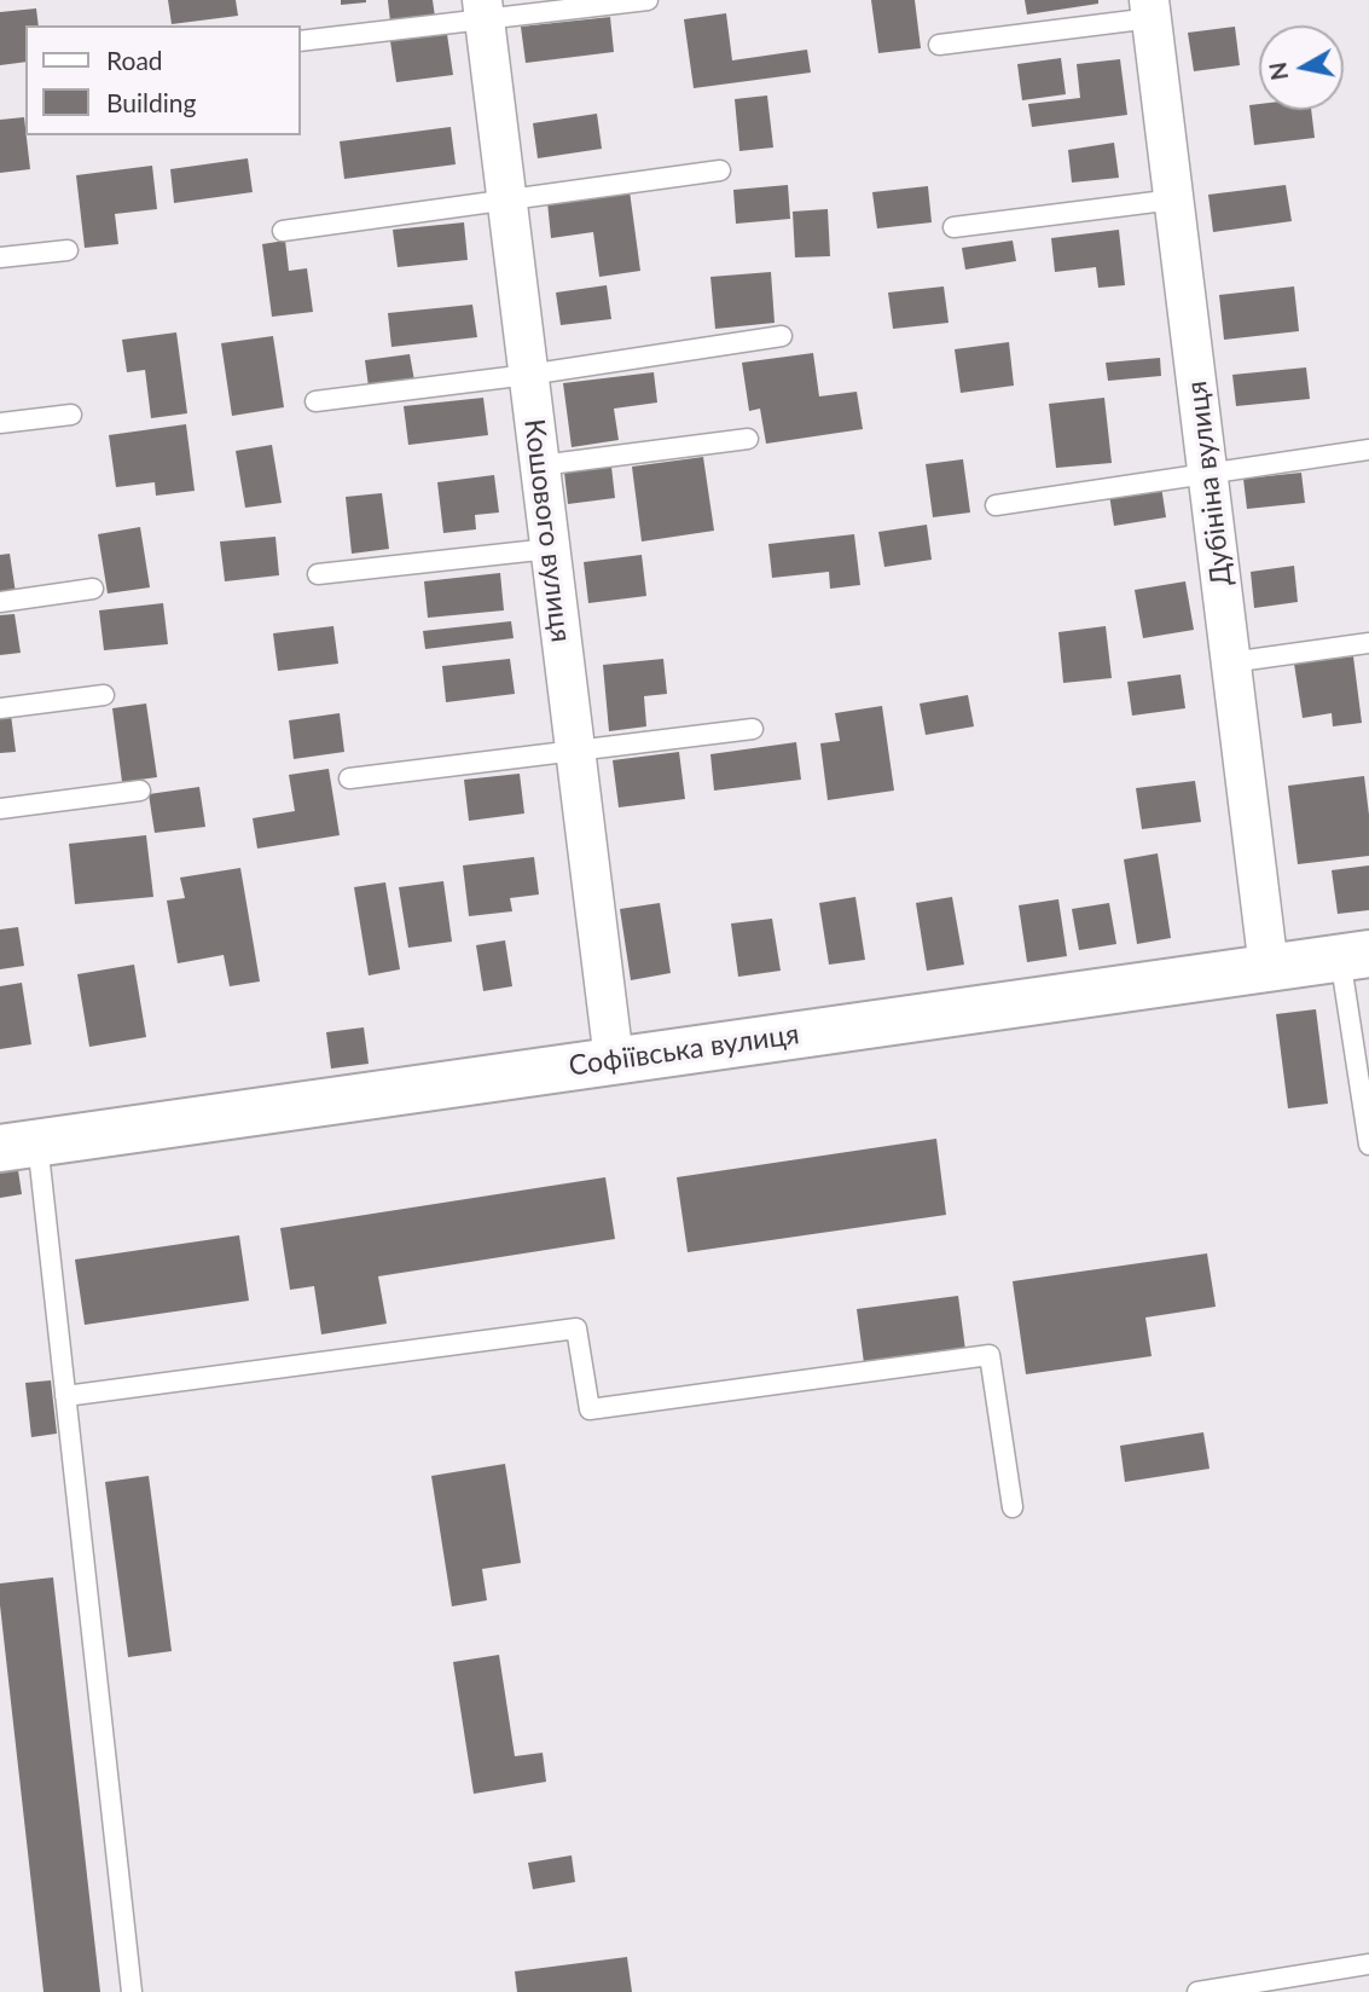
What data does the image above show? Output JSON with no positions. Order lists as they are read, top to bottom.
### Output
{
  "streets": {
    "street": ["Дубініна вулиця", "Кошового вулиця", "Софіївська вулиця"]
  },
  "crossings": [
    ["Дубініна вулиця", "Софіївська вулиця"],
    ["Кошового вулиця", "Софіївська вулиця"]
  ],
  "legend": ["Road", "Building"],
  "north": "left"
}
